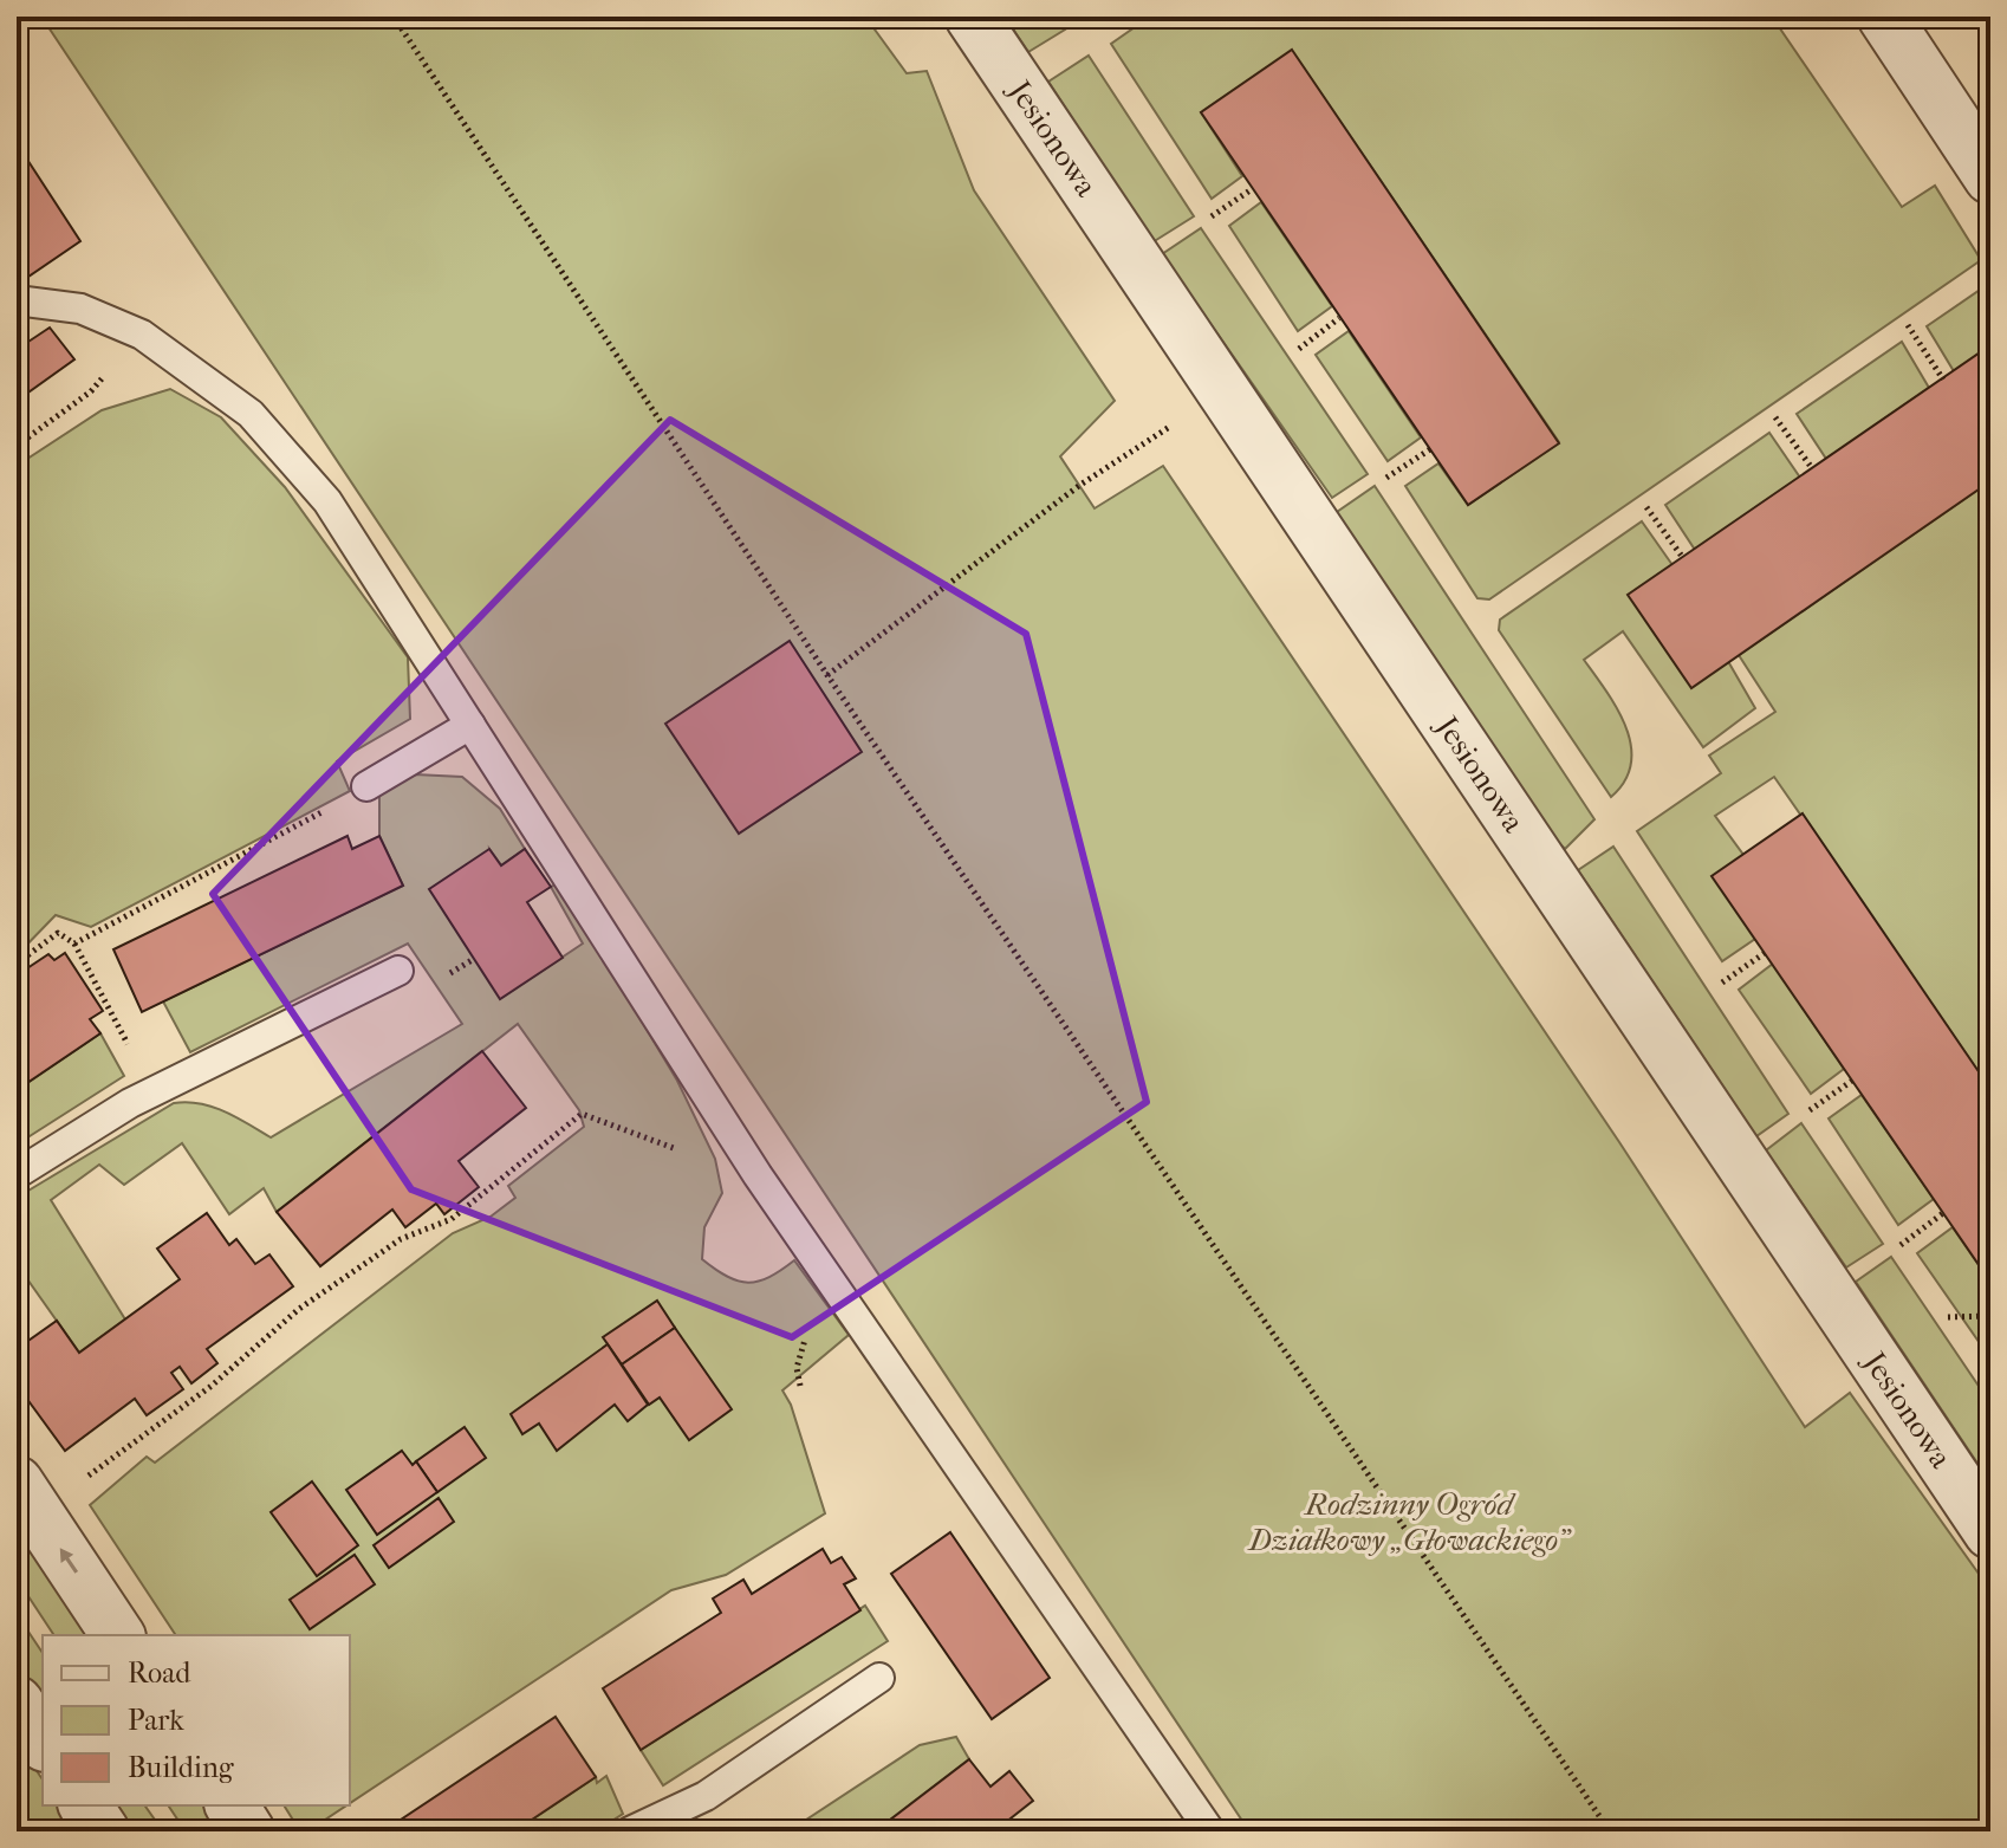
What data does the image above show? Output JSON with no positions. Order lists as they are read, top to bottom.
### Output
{
  "streets": {
    "street": ["Jesionowa"]
  },
  "parks": ["Rodzinny Ogród Działkowy „Głowackiego”"],
  "legend": ["Road", "Park", "Building"]
}
